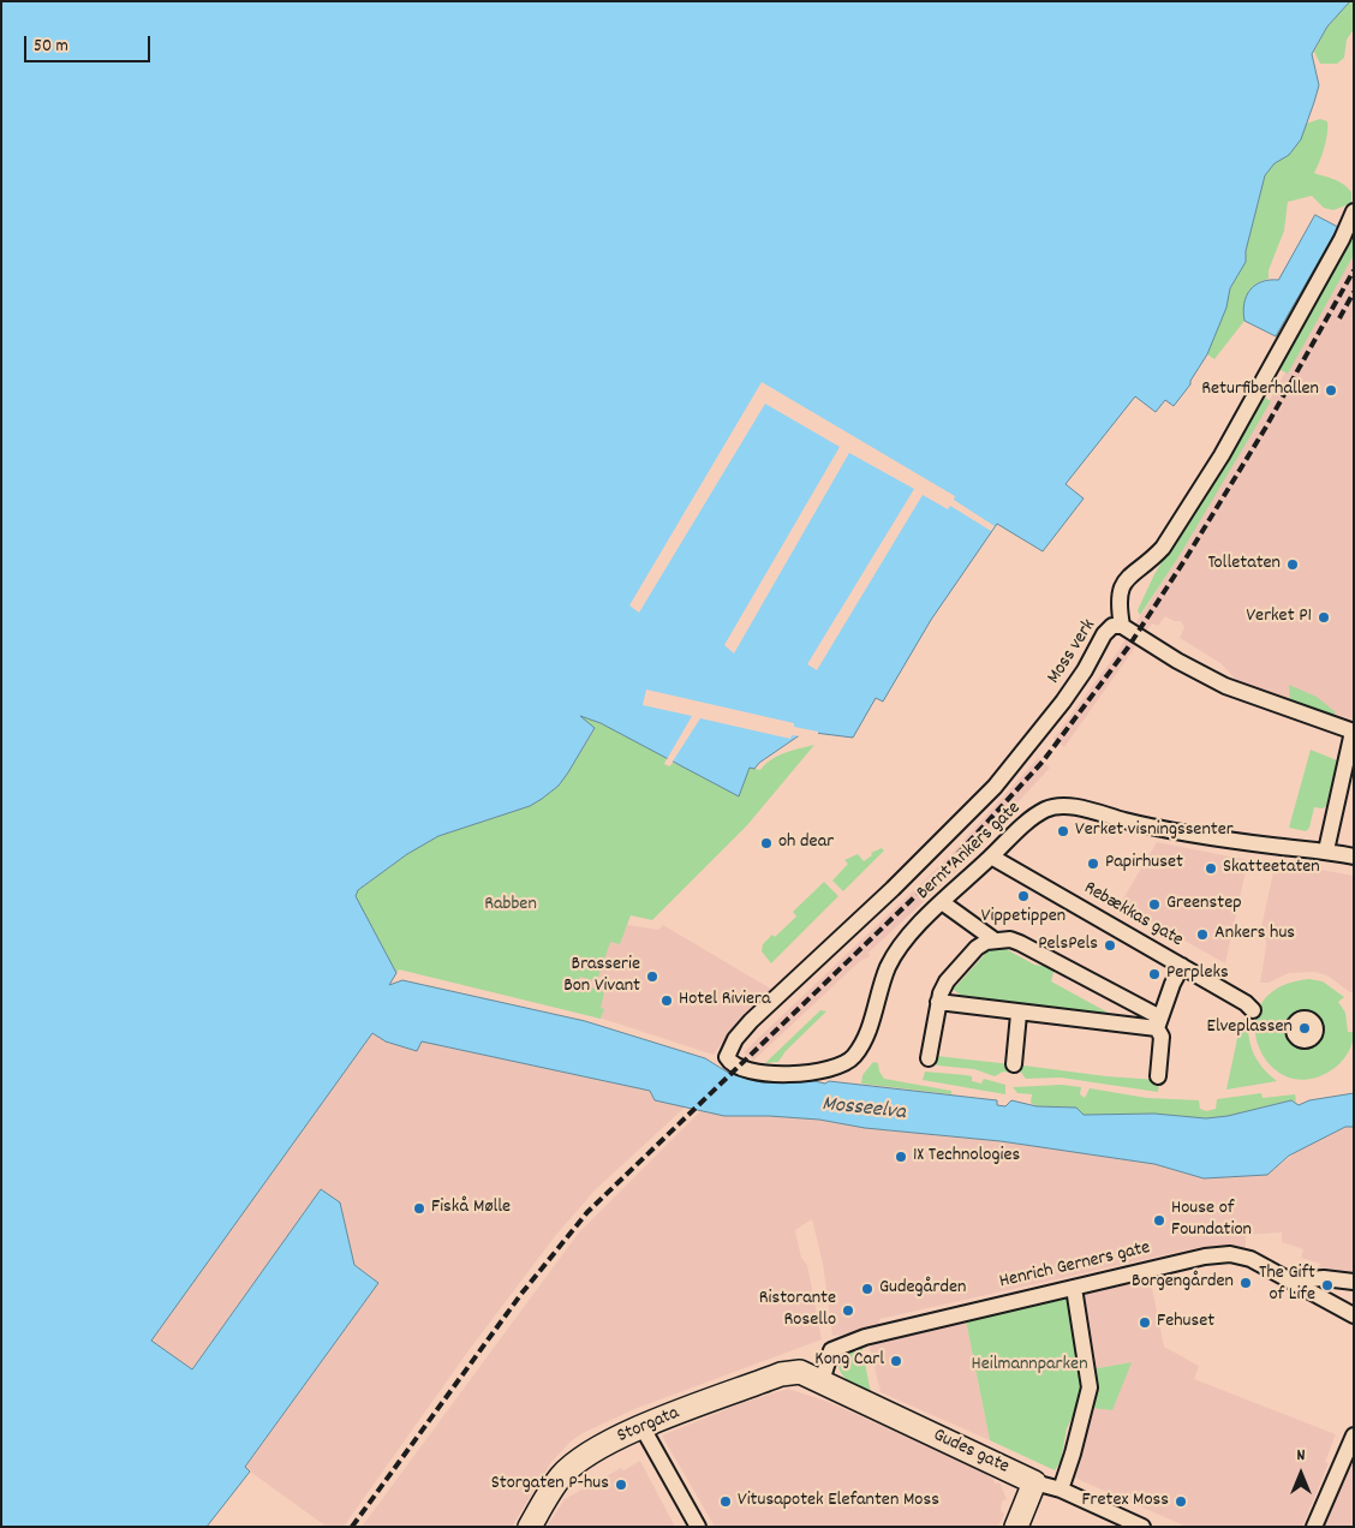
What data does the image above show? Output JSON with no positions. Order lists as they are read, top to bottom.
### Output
{
  "streets": {
    "street": [
      "Moss verk",
      "Bernt Ankers gate",
      "Rebækkas gate",
      "Henrich Gerners gate",
      "Storgata",
      "Gudes gate"
    ]
  },
  "crossings": [
    ["Moss verk", "Bernt Ankers gate"],
    ["Bernt Ankers gate", "Rebækkas gate"],
    ["Henrich Gerners gate", "Gudes gate"],
    ["Storgata", "Gudes gate"]
  ],
  "water": ["Mosseelva"],
  "parks": ["Rabben", "Heilmannparken"],
  "places": [
    "Returfiberhallen",
    "Tolletaten",
    "Verket P1",
    "Verket visningssenter",
    "oh dear",
    "Papirhuset",
    "Skatteetaten",
    "Vippetippen",
    "Greenstep",
    "Ankers hus",
    "PelsPels",
    "Perpleks",
    "Brasserie Bon Vivant",
    "Hotel Riviera",
    "Elveplassen",
    "1X Technologies",
    "Fiskå Mølle",
    "House of Foundation",
    "Borgengården",
    "The Gift of Life",
    "Gudegården",
    "Ristorante Rosello",
    "Fehuset",
    "Kong Carl",
    "Storgaten P-hus",
    "Vitusapotek Elefanten Moss",
    "Fretex Moss"
  ],
  "scale_bar": "50 m",
  "north": "top"
}
